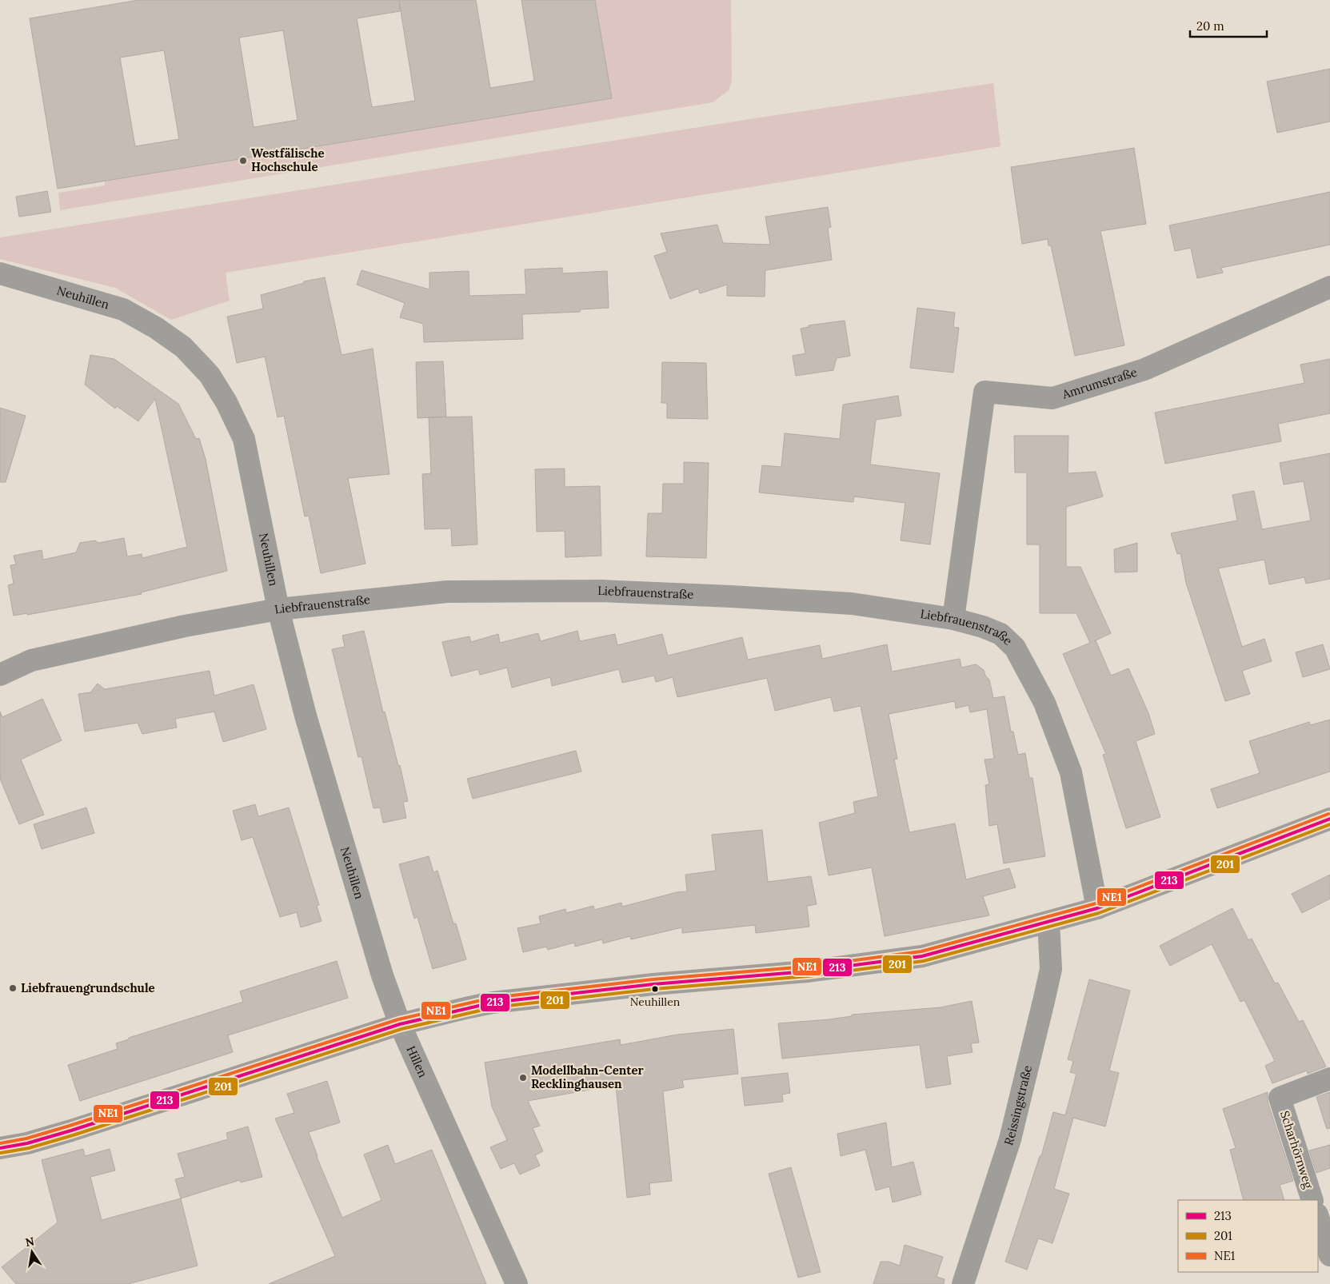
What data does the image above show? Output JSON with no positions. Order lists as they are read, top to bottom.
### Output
{
  "streets": {
    "street": [
      "Neuhillen",
      "Amrumstraße",
      "Liebfrauenstraße",
      "Hillen",
      "Reissingstraße",
      "Scharhörnweg"
    ]
  },
  "crossings": [
    ["Neuhillen", "Liebfrauenstraße"],
    ["Neuhillen", "Hillen"],
    ["Amrumstraße", "Liebfrauenstraße"]
  ],
  "places": [
    "Westfälische Hochschule",
    "Liebfrauengrundschule",
    "Neuhillen",
    "Modellbahn-Center Recklinghausen"
  ],
  "lines": ["transit line NE1", "transit line 213", "transit line 201"],
  "legend": ["213", "201", "NE1"],
  "scale_bar": "20 m",
  "north": "top"
}
